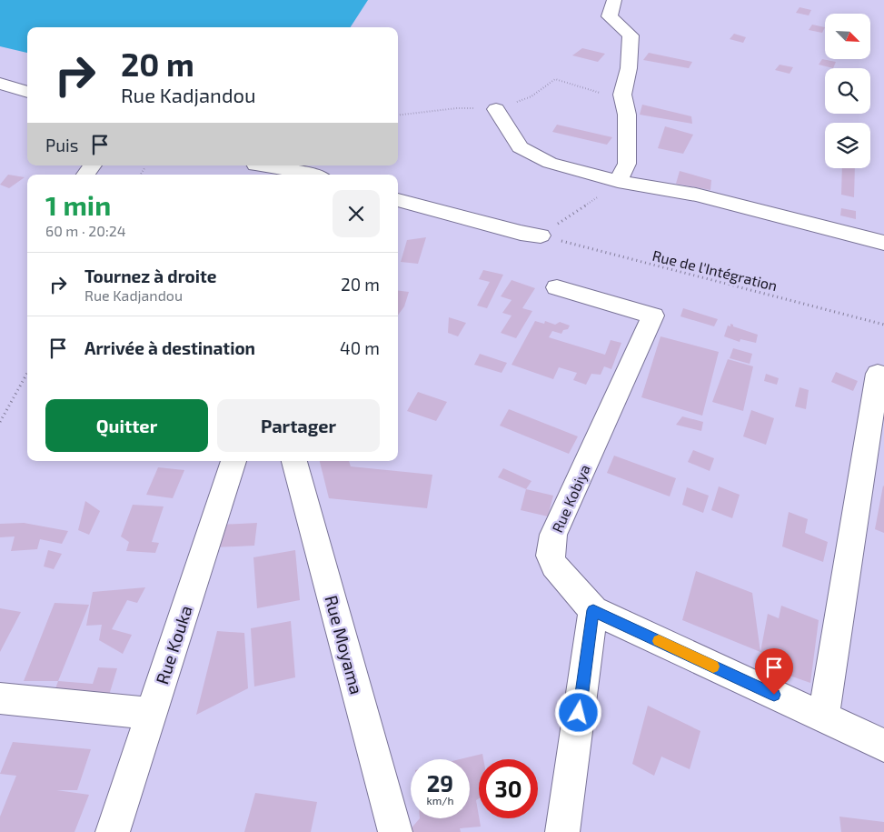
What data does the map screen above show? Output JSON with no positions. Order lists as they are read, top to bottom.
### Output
{
  "streets": {
    "street": ["Rue Kobiya", "Rue Kouka", "Rue Moyama"],
    "path": ["Rue de l'Intégration"]
  },
  "north": "bottom right",
  "page": {
    "turn": ["20 m", "Rue Kadjandou"],
    "then": "Puis",
    "heading": ["1 min", "60 m · 20:24"],
    "list": [
      {
        "name": "Tournez à droite",
        "note": "Rue Kadjandou",
        "value": "20 m"
      },
      {
        "name": "Arrivée à destination",
        "value": "40 m"
      }
    ],
    "buttons": ["Quitter", "Partager"],
    "speed": "29 km/h",
    "limit": "30"
  }
}
